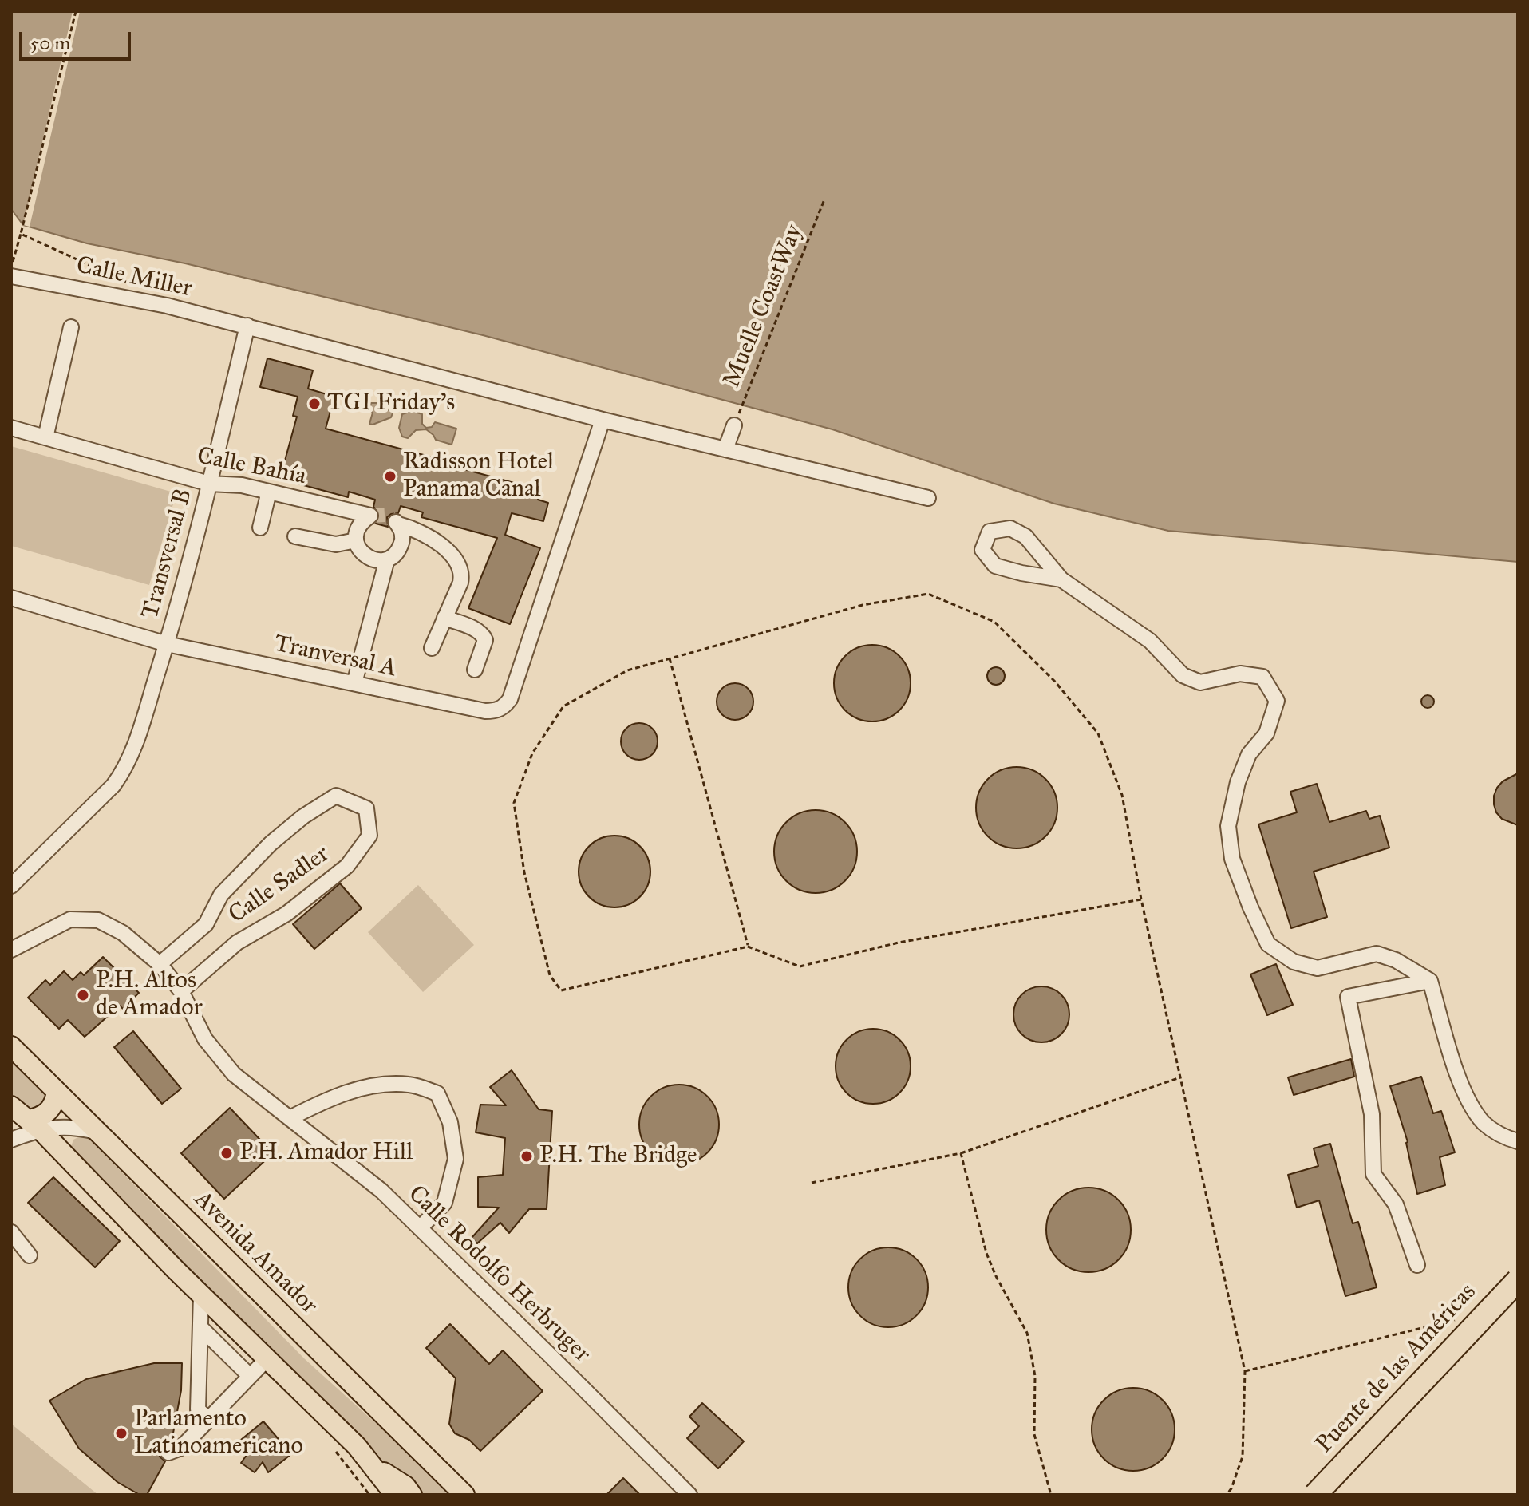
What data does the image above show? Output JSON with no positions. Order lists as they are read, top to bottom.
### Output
{
  "streets": {
    "highway": ["Puente de las Américas"],
    "main road": ["Avenida Amador"],
    "street": [
      "Calle Miller",
      "Calle Bahía",
      "Transversal B",
      "Tranversal A",
      "Calle Sadler",
      "Calle Rodolfo Herbruger"
    ],
    "path": ["Muelle CoastWay"]
  },
  "crossings": [
    ["Calle Miller", "Transversal B"],
    ["Calle Miller", "Tranversal A"],
    ["Calle Bahía", "Transversal B"],
    ["Transversal B", "Tranversal A"],
    ["Calle Sadler", "Calle Rodolfo Herbruger"]
  ],
  "places": [
    "TGI Friday's",
    "Radisson Hotel Panama Canal",
    "P.H. Altos de Amador",
    "P.H. Amador Hill",
    "P.H. The Bridge",
    "Parlamento Latinoamericano"
  ],
  "scale_bar": "50 m"
}
